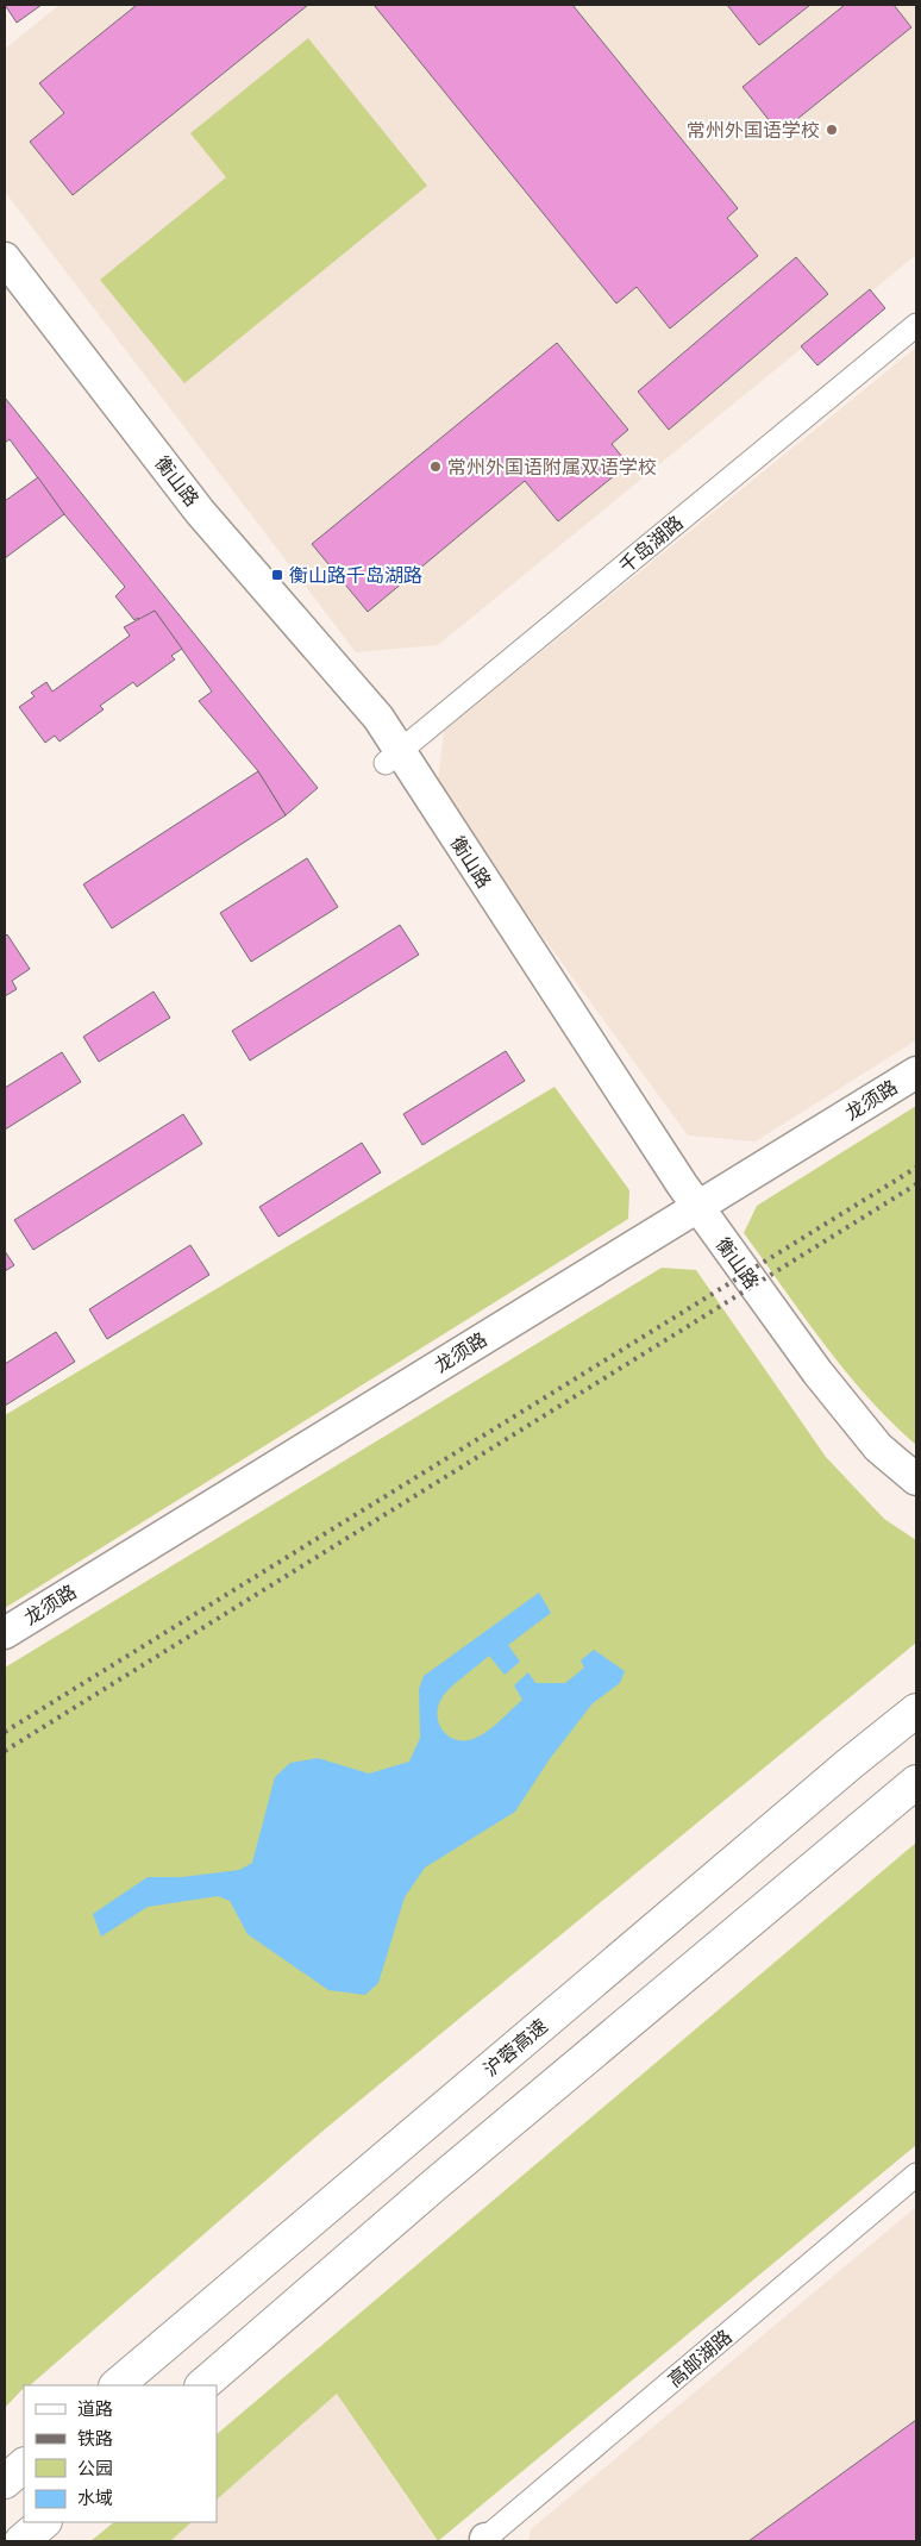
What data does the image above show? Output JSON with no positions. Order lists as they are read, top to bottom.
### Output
{
  "streets": {
    "highway": ["沪蓉高速"],
    "street": [
      "衡山路",
      "千岛湖路",
      "龙须路",
      "高邮湖路"
    ]
  },
  "crossings": [
    ["衡山路", "千岛湖路"],
    ["衡山路", "龙须路"]
  ],
  "places": {
    "other": ["常州外国语学校", "常州外国语附属双语学校"],
    "transit": ["衡山路千岛湖路"]
  },
  "legend": [
    "道路",
    "铁路",
    "公园",
    "水域"
  ]
}
